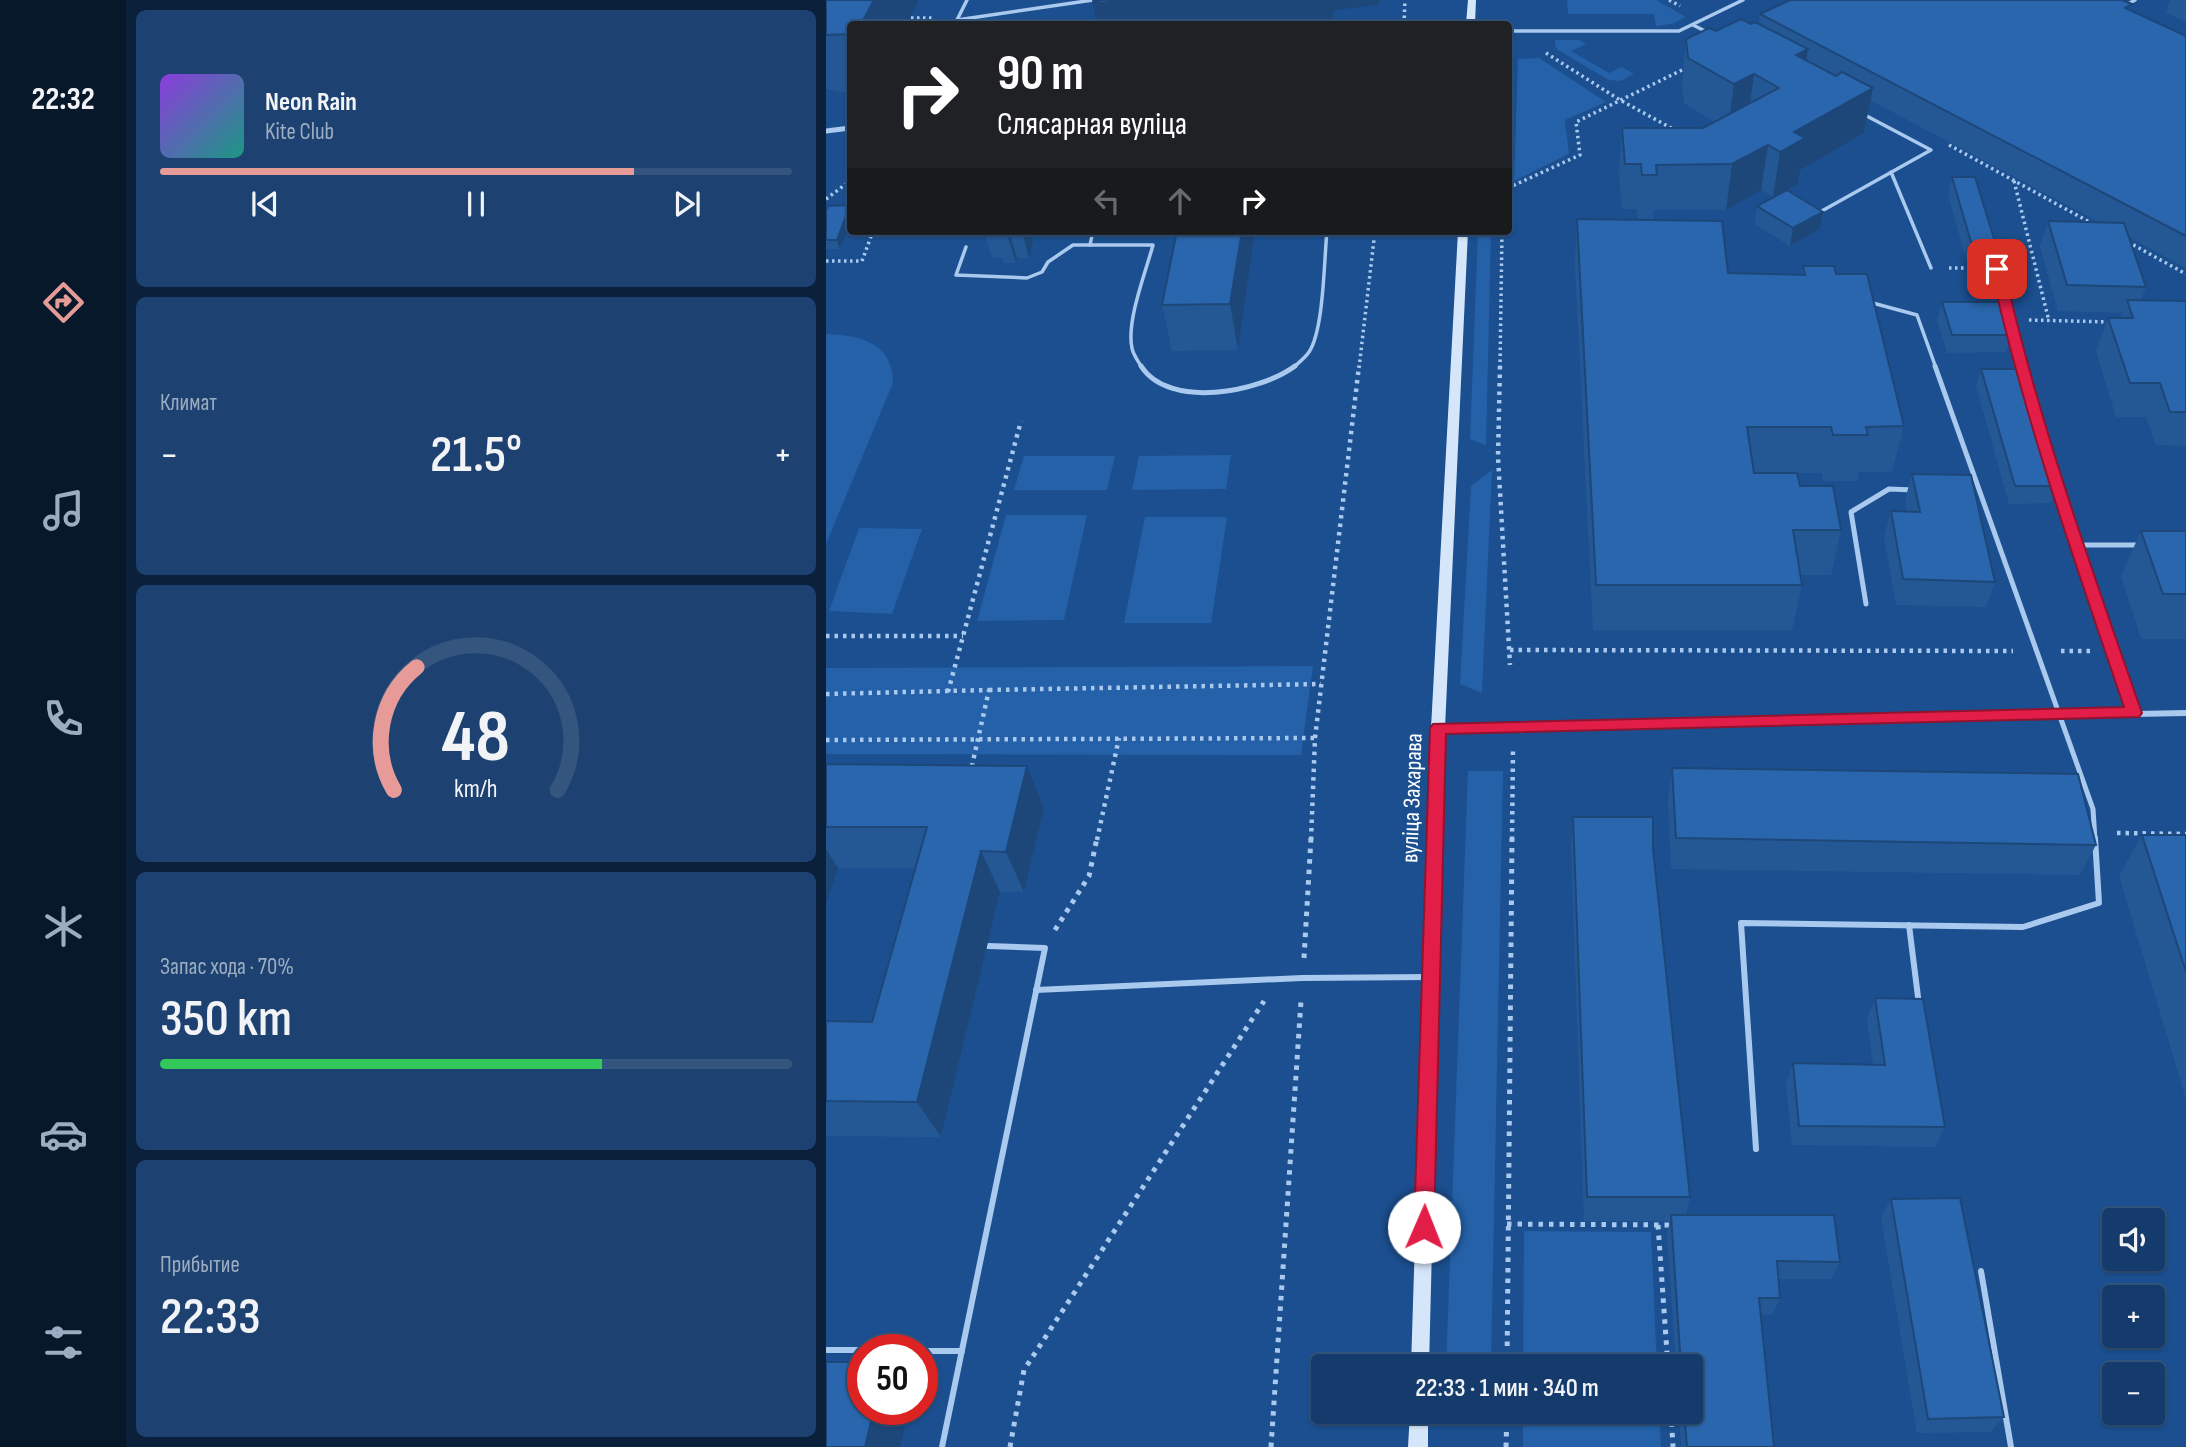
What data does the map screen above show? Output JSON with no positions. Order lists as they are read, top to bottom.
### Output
{
  "streets": {
    "main road": ["вуліца Захарава"]
  },
  "page": {
    "tabs": "22:32",
    "turn": ["90 m", "Слясарная вуліца"],
    "song": ["Neon Rain", "Kite Club"],
    "tile": [
      "Климат",
      ["Запас хода · 70%", "350 km"],
      ["Прибытие", "22:33"]
    ],
    "heat": ["−", "21.5°", "+"],
    "map_buttons": ["+", "−"],
    "limit": "50",
    "trip": "22:33 · 1 мин · 340 m",
    "gauge": ["48", "km/h"]
  }
}
